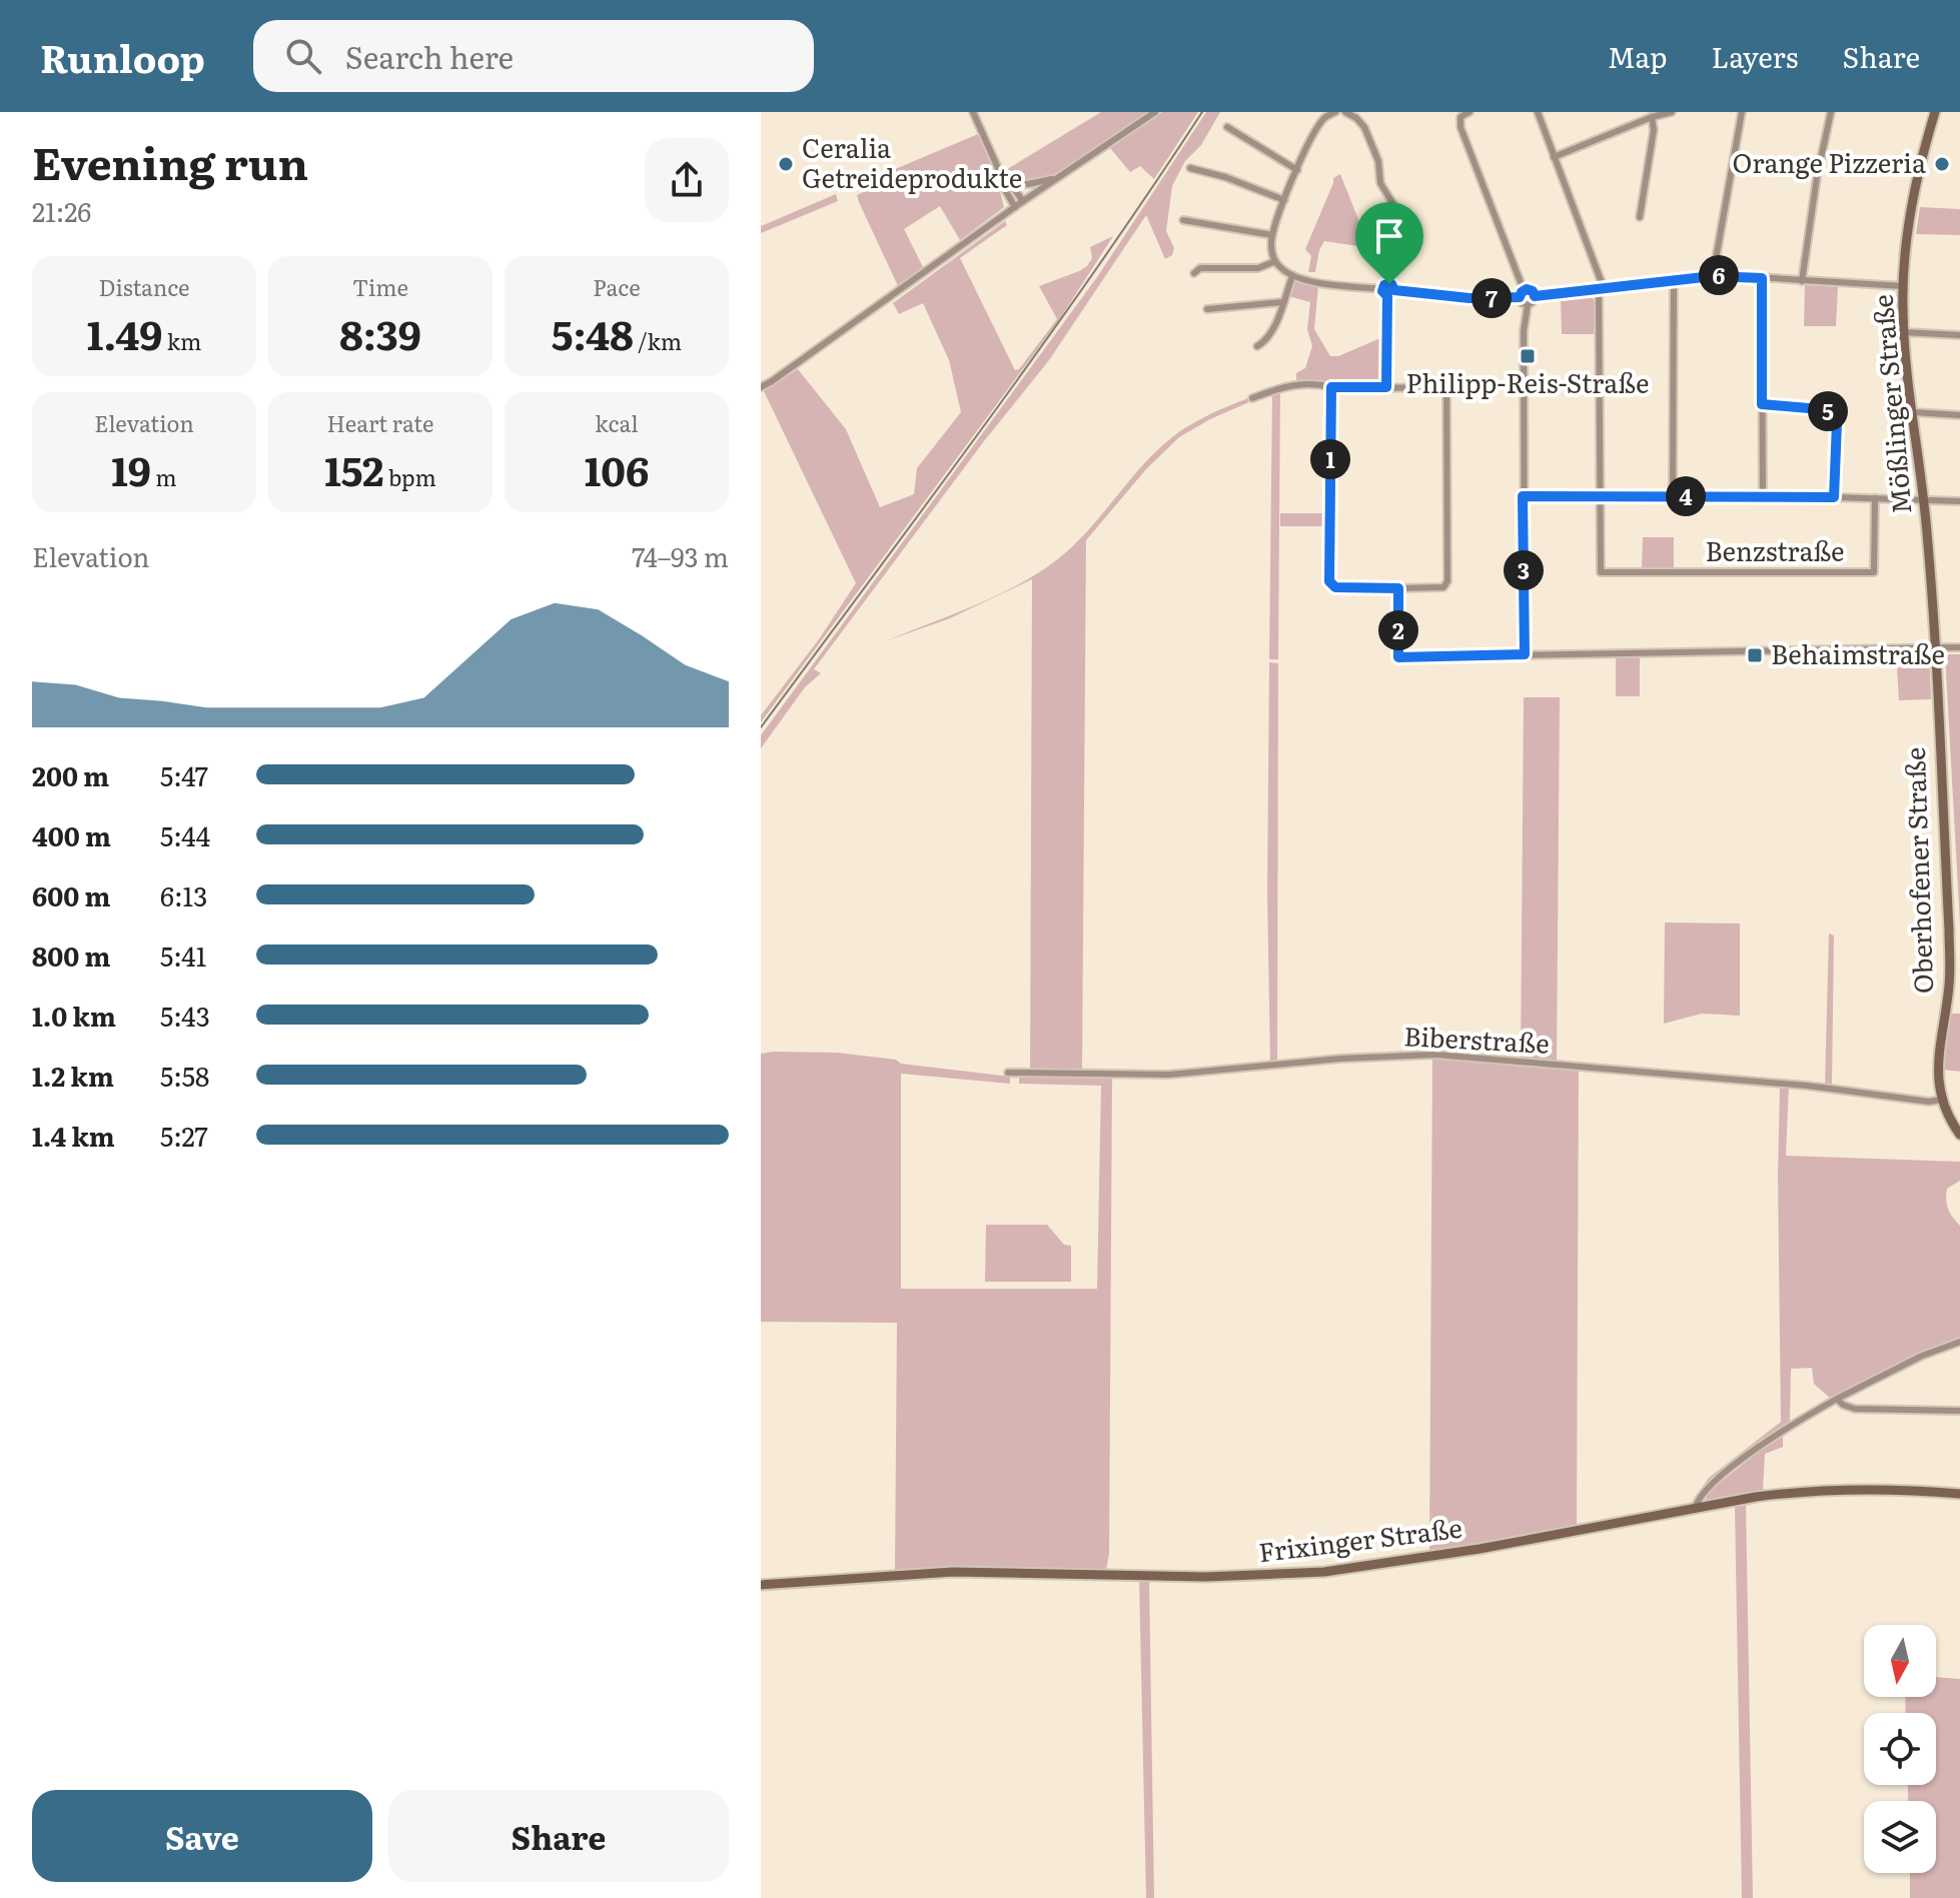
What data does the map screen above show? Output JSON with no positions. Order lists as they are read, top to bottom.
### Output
{
  "streets": {
    "street": [
      "Mößlinger Straße",
      "Benzstraße",
      "Oberhofener Straße",
      "Biberstraße",
      "Frixinger Straße"
    ]
  },
  "crossings": [
    ["Mößlinger Straße", "Oberhofener Straße"],
    ["Oberhofener Straße", "Biberstraße"]
  ],
  "places": {
    "other": ["Ceralia Getreideprodukte", "Orange Pizzeria"],
    "transit": ["Philipp-Reis-Straße", "Behaimstraße"]
  },
  "north": "bottom",
  "page": {
    "header": "Runloop",
    "search": "Search here",
    "nav": ["Map", "Layers", "Share"],
    "heading": ["Evening run", "21:26"],
    "stats": [
      ["Distance", "1.49 km"],
      ["Time", "8:39"],
      ["Pace", "5:48 /km"],
      ["Elevation", "19 m"],
      ["Heart rate", "152 bpm"],
      ["kcal", "106"]
    ],
    "pins": [
      "6",
      "7",
      "5",
      "1",
      "4",
      "3",
      "2"
    ],
    "chart": ["Elevation", "74–93 m"],
    "list": [
      {
        "name": "200 m",
        "note": "5:47"
      },
      {
        "name": "400 m",
        "note": "5:44"
      },
      {
        "name": "600 m",
        "note": "6:13"
      },
      {
        "name": "800 m",
        "note": "5:41"
      },
      {
        "name": "1.0 km",
        "note": "5:43"
      },
      {
        "name": "1.2 km",
        "note": "5:58"
      },
      {
        "name": "1.4 km",
        "note": "5:27"
      }
    ],
    "buttons": ["Save", "Share"]
  }
}
